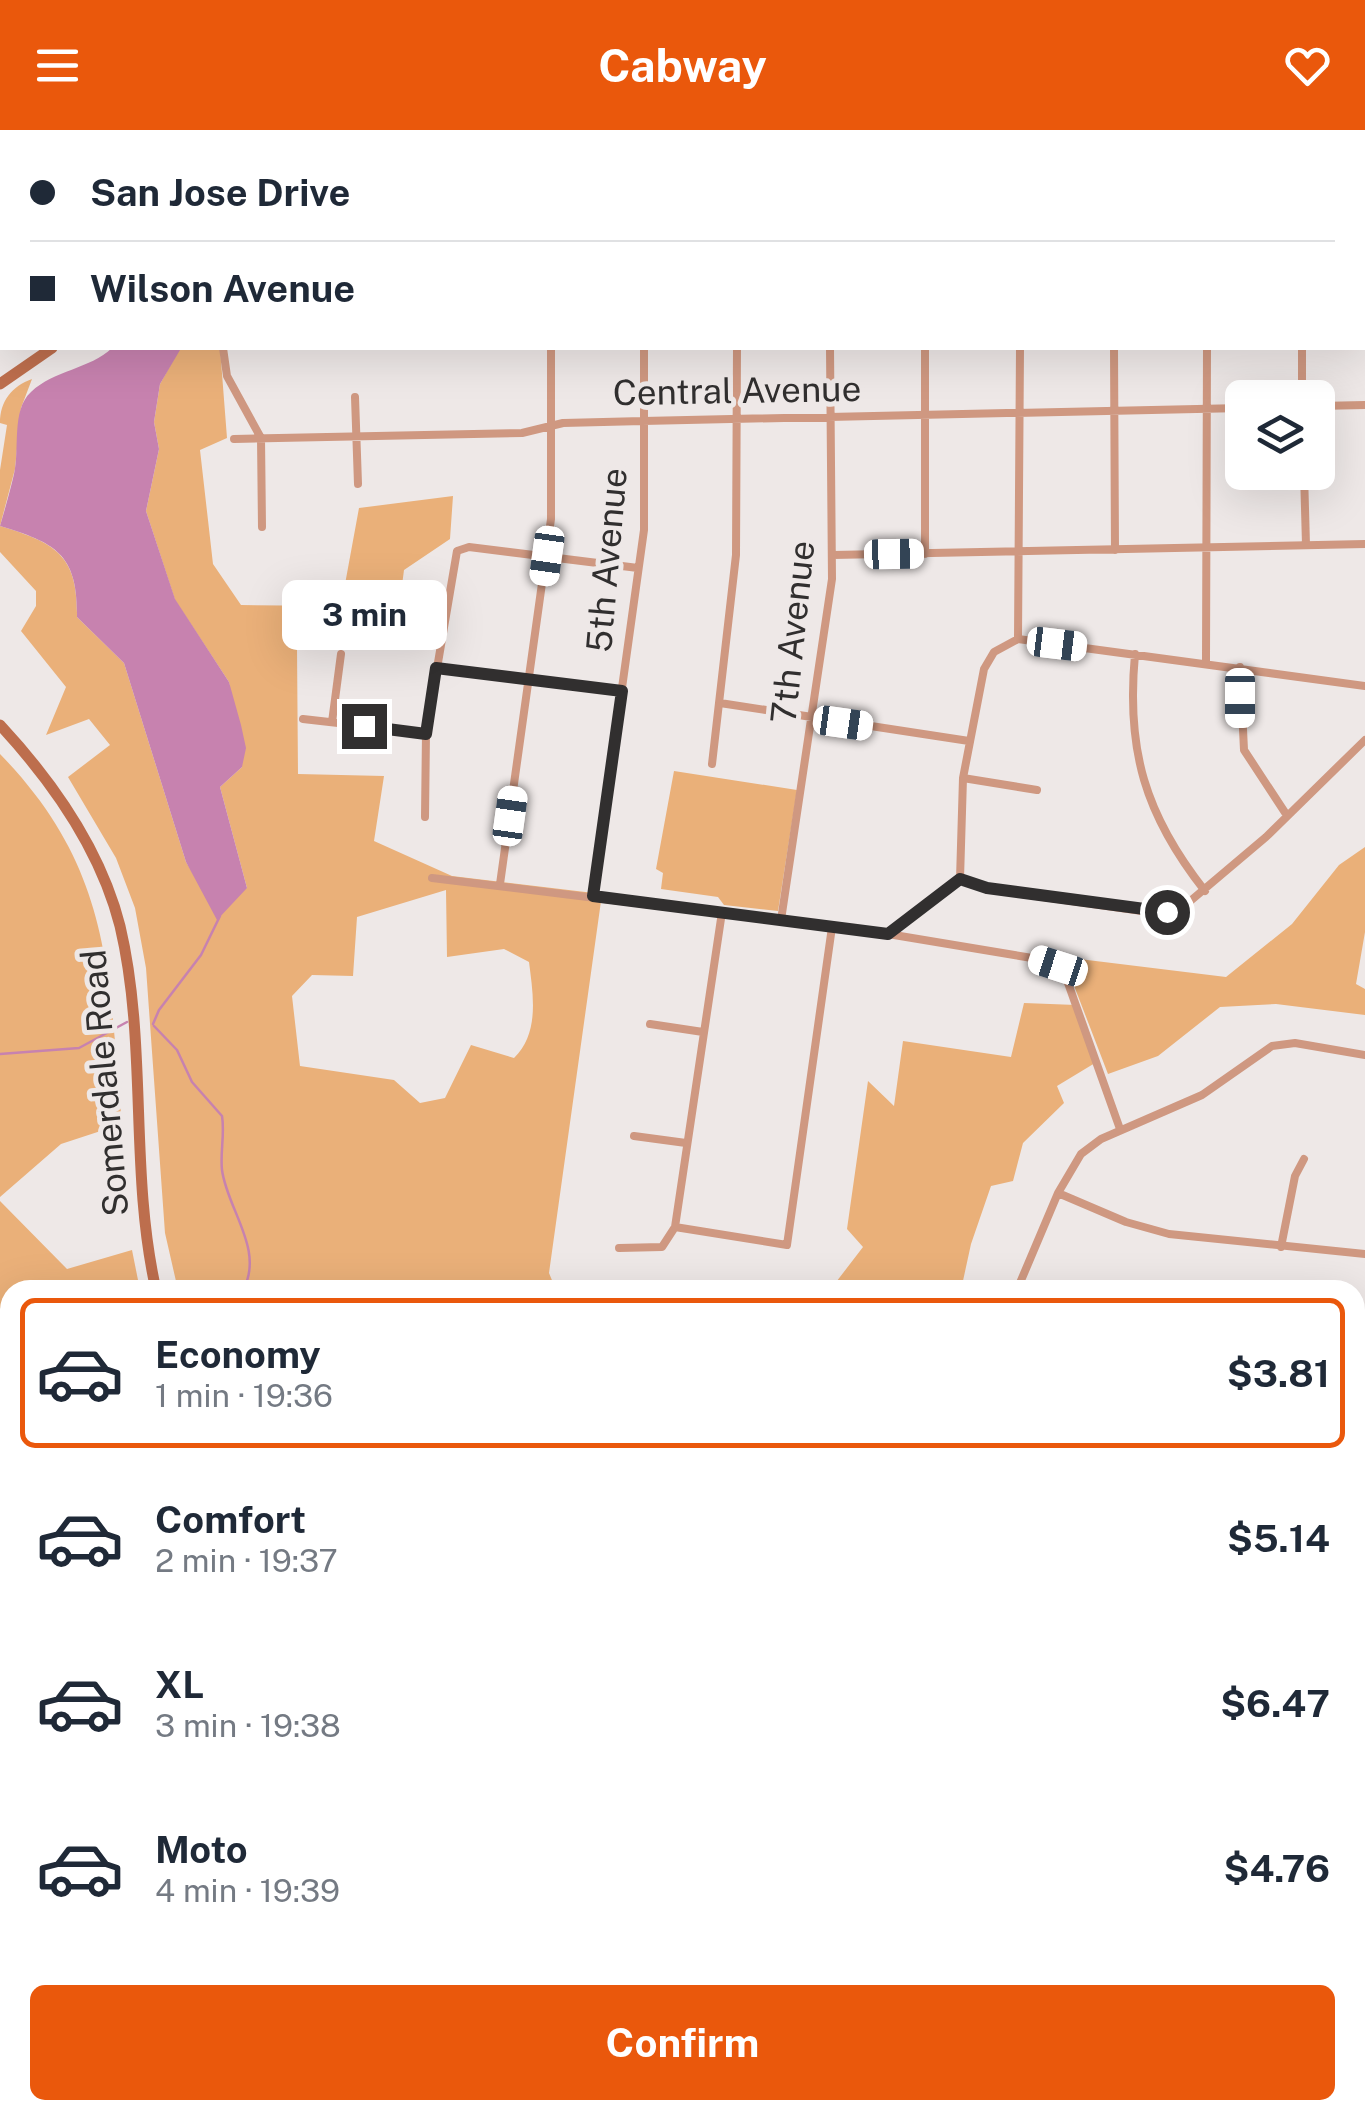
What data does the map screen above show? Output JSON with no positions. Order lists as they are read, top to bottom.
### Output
{
  "streets": {
    "main road": ["Somerdale Road"],
    "street": ["Central Avenue", "5th Avenue", "7th Avenue"]
  },
  "crossings": [
    ["Central Avenue", "5th Avenue"],
    ["Central Avenue", "7th Avenue"]
  ],
  "page": {
    "header": "Cabway",
    "banner": ["San Jose Drive", "Wilson Avenue"],
    "bubble": "3 min",
    "list": [
      {
        "name": "Economy",
        "note": "1 min · 19:36",
        "value": "$3.81"
      },
      {
        "name": "Comfort",
        "note": "2 min · 19:37",
        "value": "$5.14"
      },
      {
        "name": "XL",
        "note": "3 min · 19:38",
        "value": "$6.47"
      },
      {
        "name": "Moto",
        "note": "4 min · 19:39",
        "value": "$4.76"
      }
    ],
    "buttons": "Confirm"
  }
}
